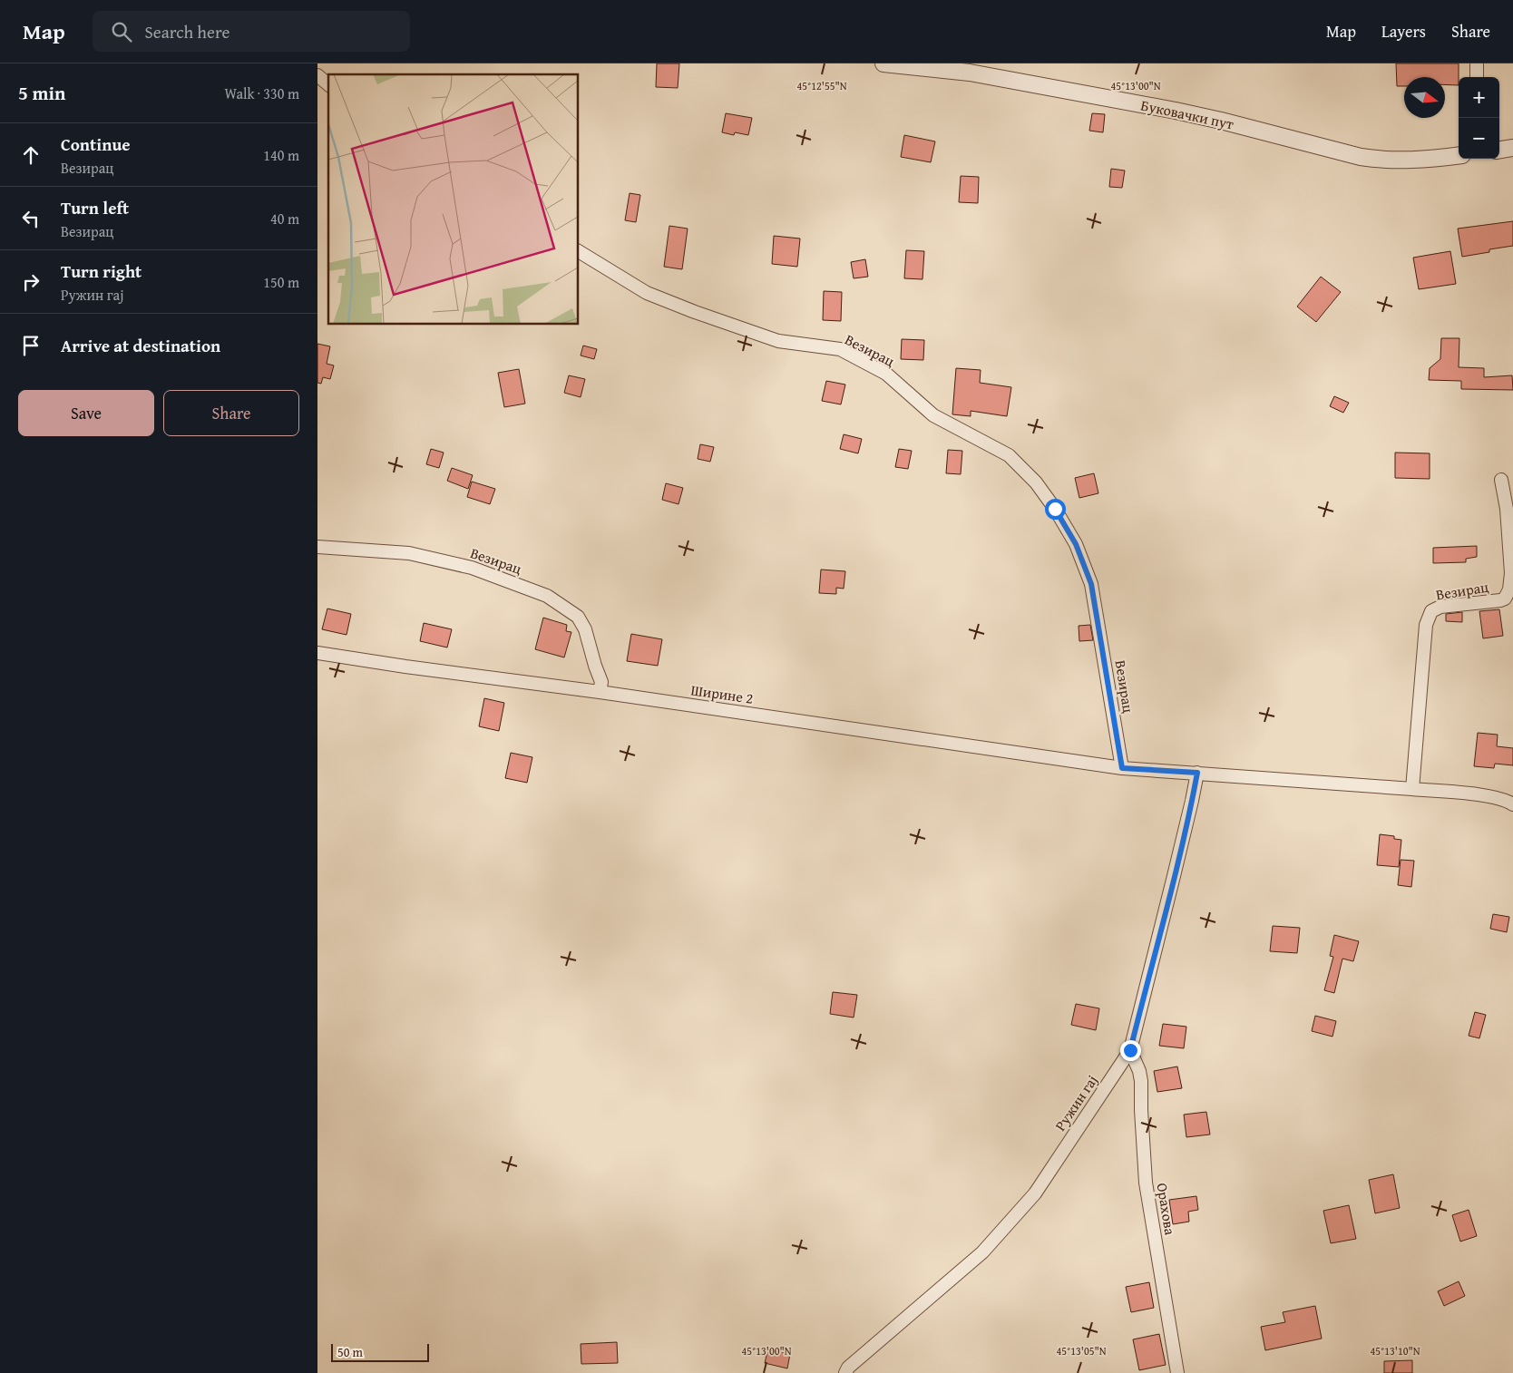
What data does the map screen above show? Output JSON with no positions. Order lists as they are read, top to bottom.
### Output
{
  "streets": {
    "street": [
      "Буковачки пут",
      "Везирац",
      "Ширине 2",
      "Ружин гај",
      "Орахова"
    ]
  },
  "crossings": [
    ["Везирац", "Ширине 2"],
    ["Ружин гај", "Орахова"]
  ],
  "scale_bar": "50 m",
  "north": "right",
  "page": {
    "header": "Map",
    "search": "Search here",
    "nav": ["Map", "Layers", "Share"],
    "heading": ["5 min", "Walk · 330 m"],
    "map_buttons": ["+", "−"],
    "list": [
      ["Continue", "Везирац", "140 m"],
      ["Turn left", "Везирац", "40 m"],
      ["Turn right", "Ружин гај", "150 m"],
      "Arrive at destination"
    ],
    "buttons": ["Save", "Share"],
    "scale": "50 m"
  },
  "coordinates": [
    "45°12'55\"N",
    "45°13'00\"N",
    "45°13'05\"N",
    "45°13'10\"N"
  ]
}
